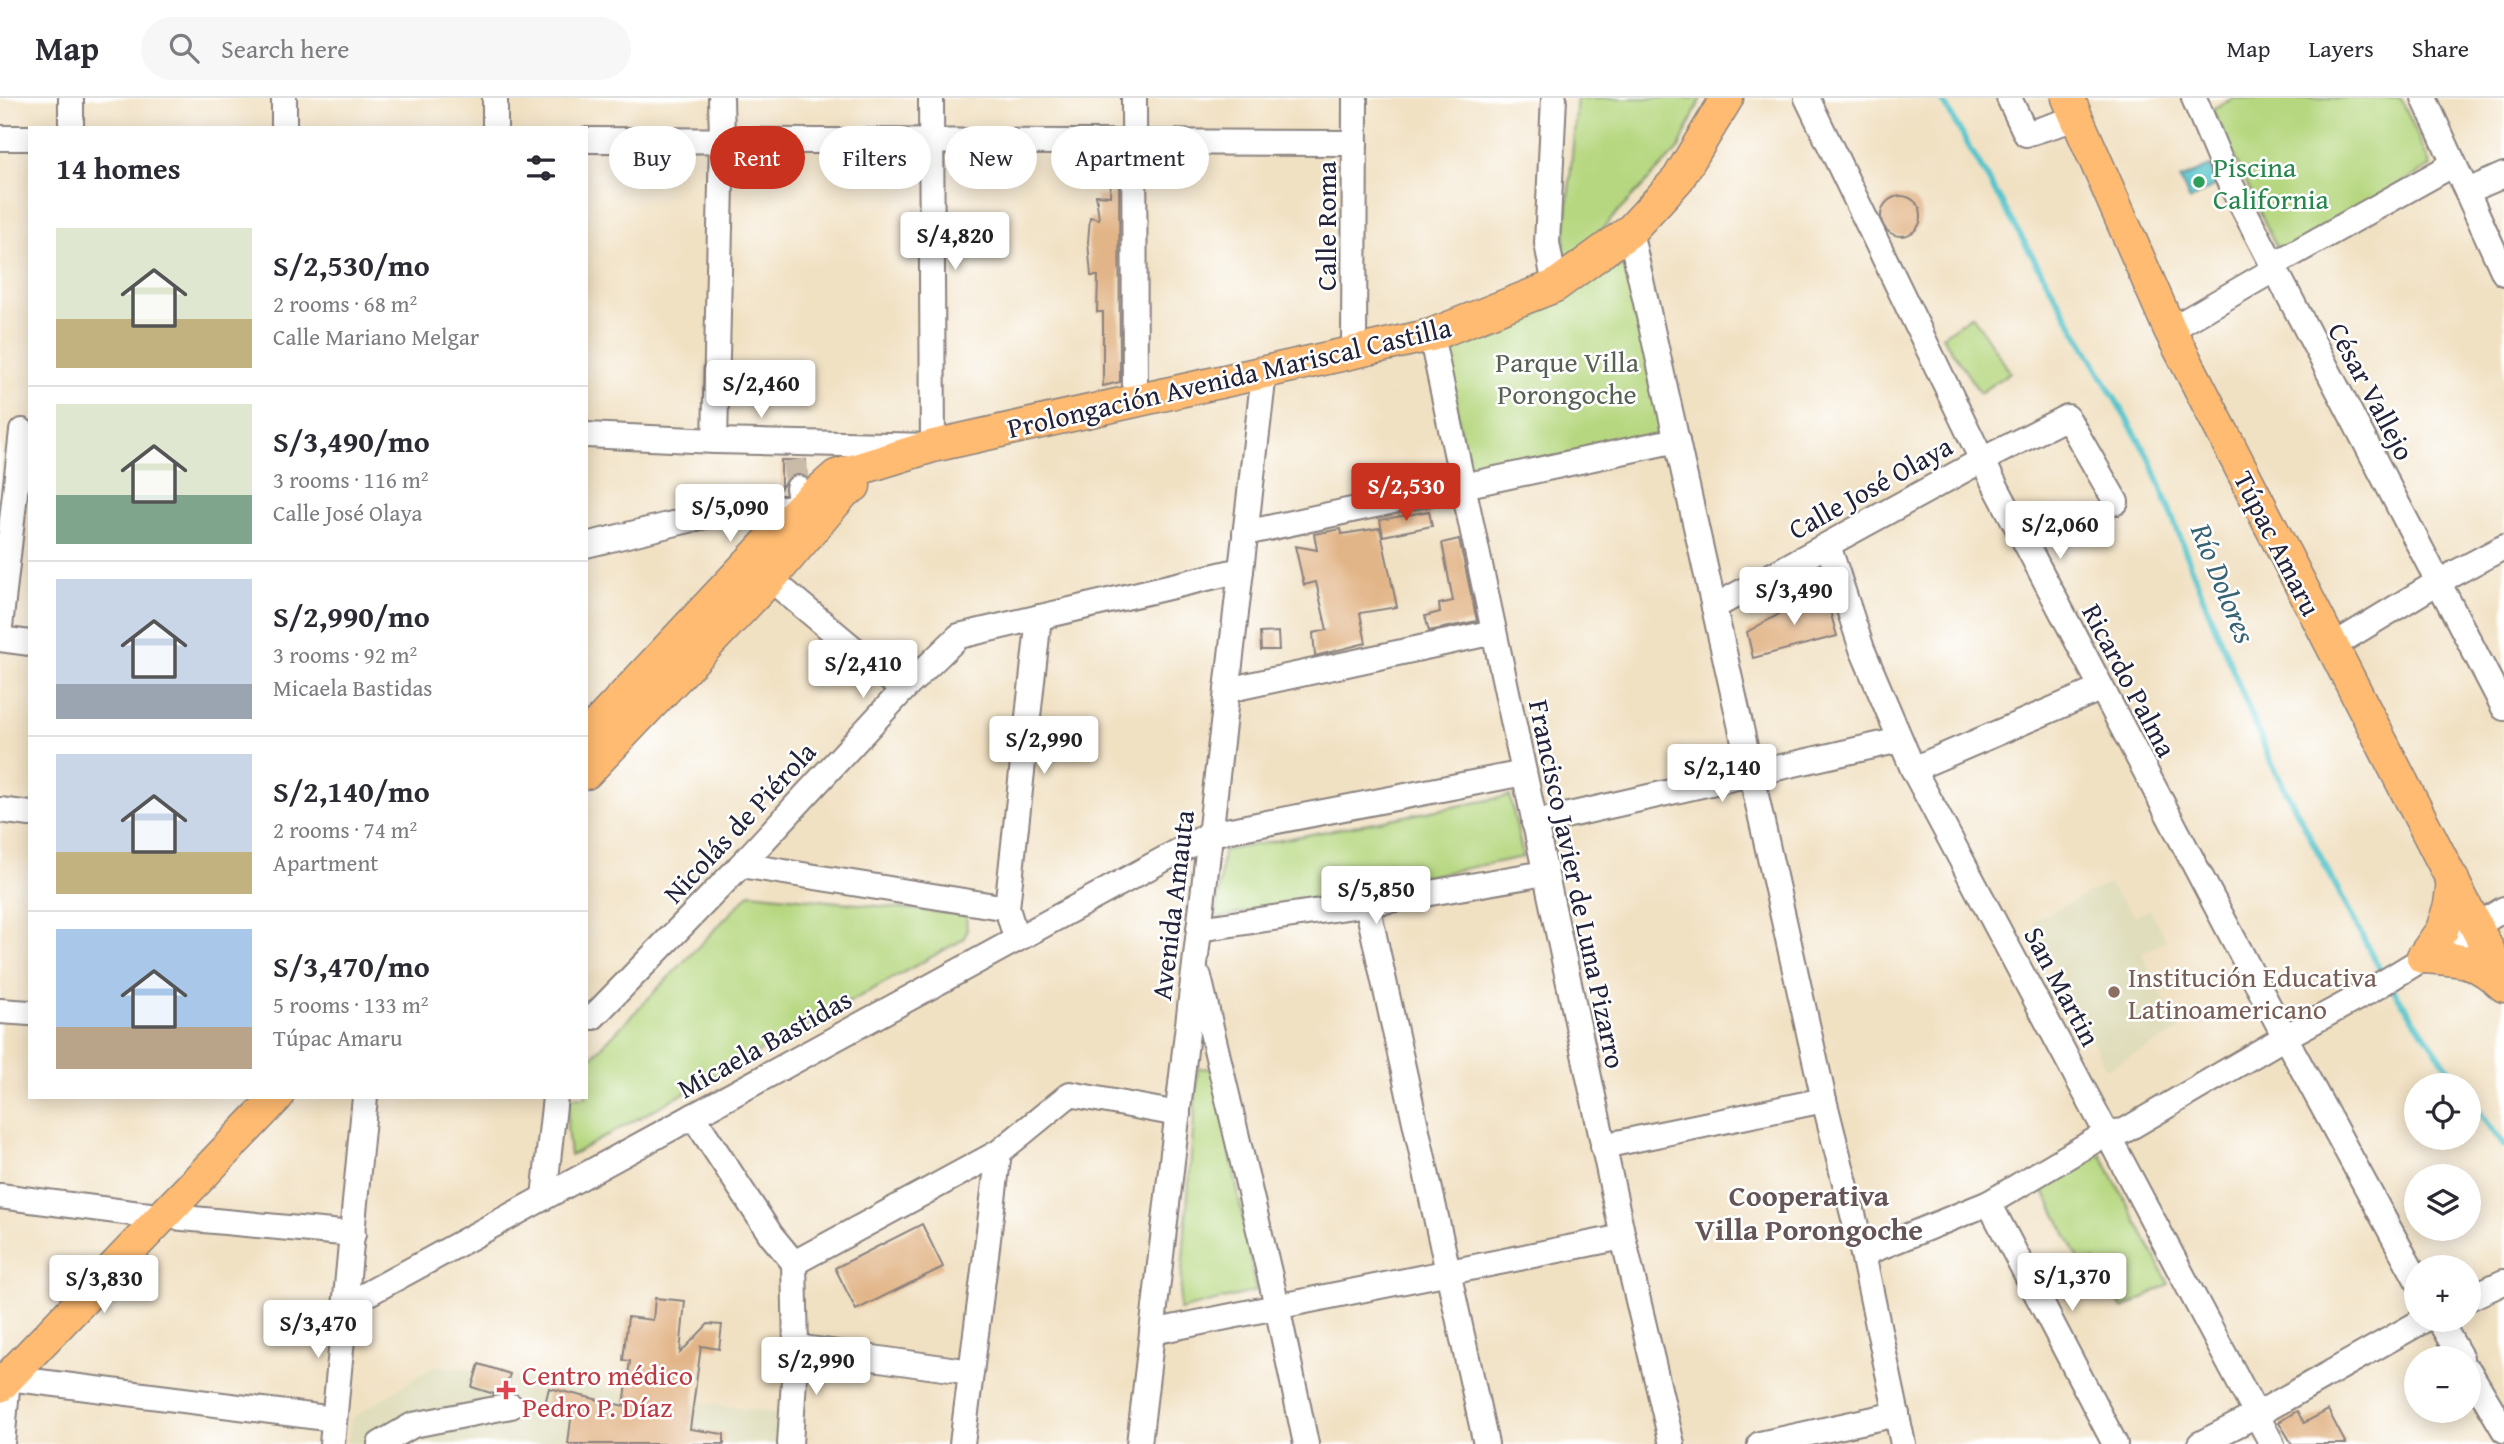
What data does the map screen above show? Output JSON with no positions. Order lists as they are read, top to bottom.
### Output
{
  "streets": {
    "main road": ["Prolongación Avenida Mariscal Castilla", "Túpac Amaru"],
    "street": [
      "Calle Roma",
      "César Vallejo",
      "Calle José Olaya",
      "Ricardo Palma",
      "Nicolás de Piérola",
      "Francisco Javier de Luna Pizarro",
      "Avenida Amauta",
      "San Martin",
      "Micaela Bastidas"
    ]
  },
  "crossings": [
    ["Calle Roma", "Prolongación Avenida Mariscal Castilla"],
    ["Prolongación Avenida Mariscal Castilla", "Francisco Javier de Luna Pizarro"],
    ["Prolongación Avenida Mariscal Castilla", "Avenida Amauta"],
    ["Calle José Olaya", "Ricardo Palma"],
    ["Calle José Olaya", "San Martin"],
    ["Nicolás de Piérola", "Avenida Amauta"],
    ["Francisco Javier de Luna Pizarro", "Micaela Bastidas"],
    ["Avenida Amauta", "Micaela Bastidas"]
  ],
  "districts": ["Cooperativa Villa Porongoche"],
  "water": ["Río Dolores"],
  "parks": ["Parque Villa Porongoche"],
  "places": {
    "other": ["Piscina California", "Institución Educativa Latinoamericano"],
    "health": ["Centro médico Pedro P. Díaz"]
  },
  "page": {
    "header": "Map",
    "search": "Search here",
    "nav": ["Map", "Layers", "Share"],
    "chip": [
      "Buy",
      "Rent",
      "Filters",
      "New",
      "Apartment"
    ],
    "heading": "14 homes",
    "list": [
      {
        "name": "S/2,530/mo",
        "note": "2 rooms · 68 m² · Calle Mariano Melgar"
      },
      {
        "name": "S/3,490/mo",
        "note": "3 rooms · 116 m² · Calle José Olaya"
      },
      {
        "name": "S/2,990/mo",
        "note": "3 rooms · 92 m² · Micaela Bastidas"
      },
      {
        "name": "S/2,140/mo",
        "note": "2 rooms · 74 m² · Apartment"
      },
      {
        "name": "S/3,470/mo",
        "note": "5 rooms · 133 m² · Túpac Amaru"
      }
    ],
    "price": [
      "S/4,820",
      "S/2,460",
      "S/2,530",
      "S/5,090",
      "S/2,060",
      "S/3,490",
      "S/2,410",
      "S/2,990",
      "S/2,140",
      "S/5,850",
      "S/1,370",
      "S/3,830",
      "S/3,470",
      "S/2,990"
    ],
    "map_buttons": ["+", "−"]
  }
}
